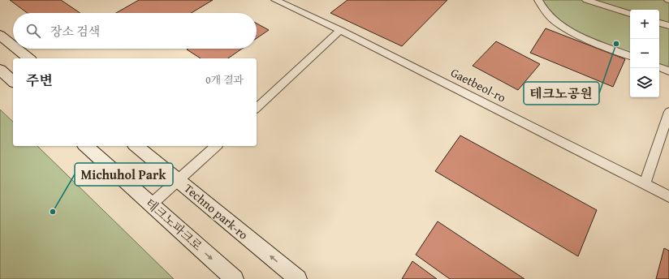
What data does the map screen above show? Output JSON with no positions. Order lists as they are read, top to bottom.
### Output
{
  "streets": {
    "street": ["Gaetbeol-ro", "Techno park-ro", "테크노파크로"]
  },
  "one_way": ["Techno park-ro", "테크노파크로"],
  "places": ["테크노공원", "Michuhol Park"],
  "page": {
    "map_buttons": ["+", "−"],
    "search": "장소 검색",
    "heading": ["주변", "0개 결과"]
  }
}
